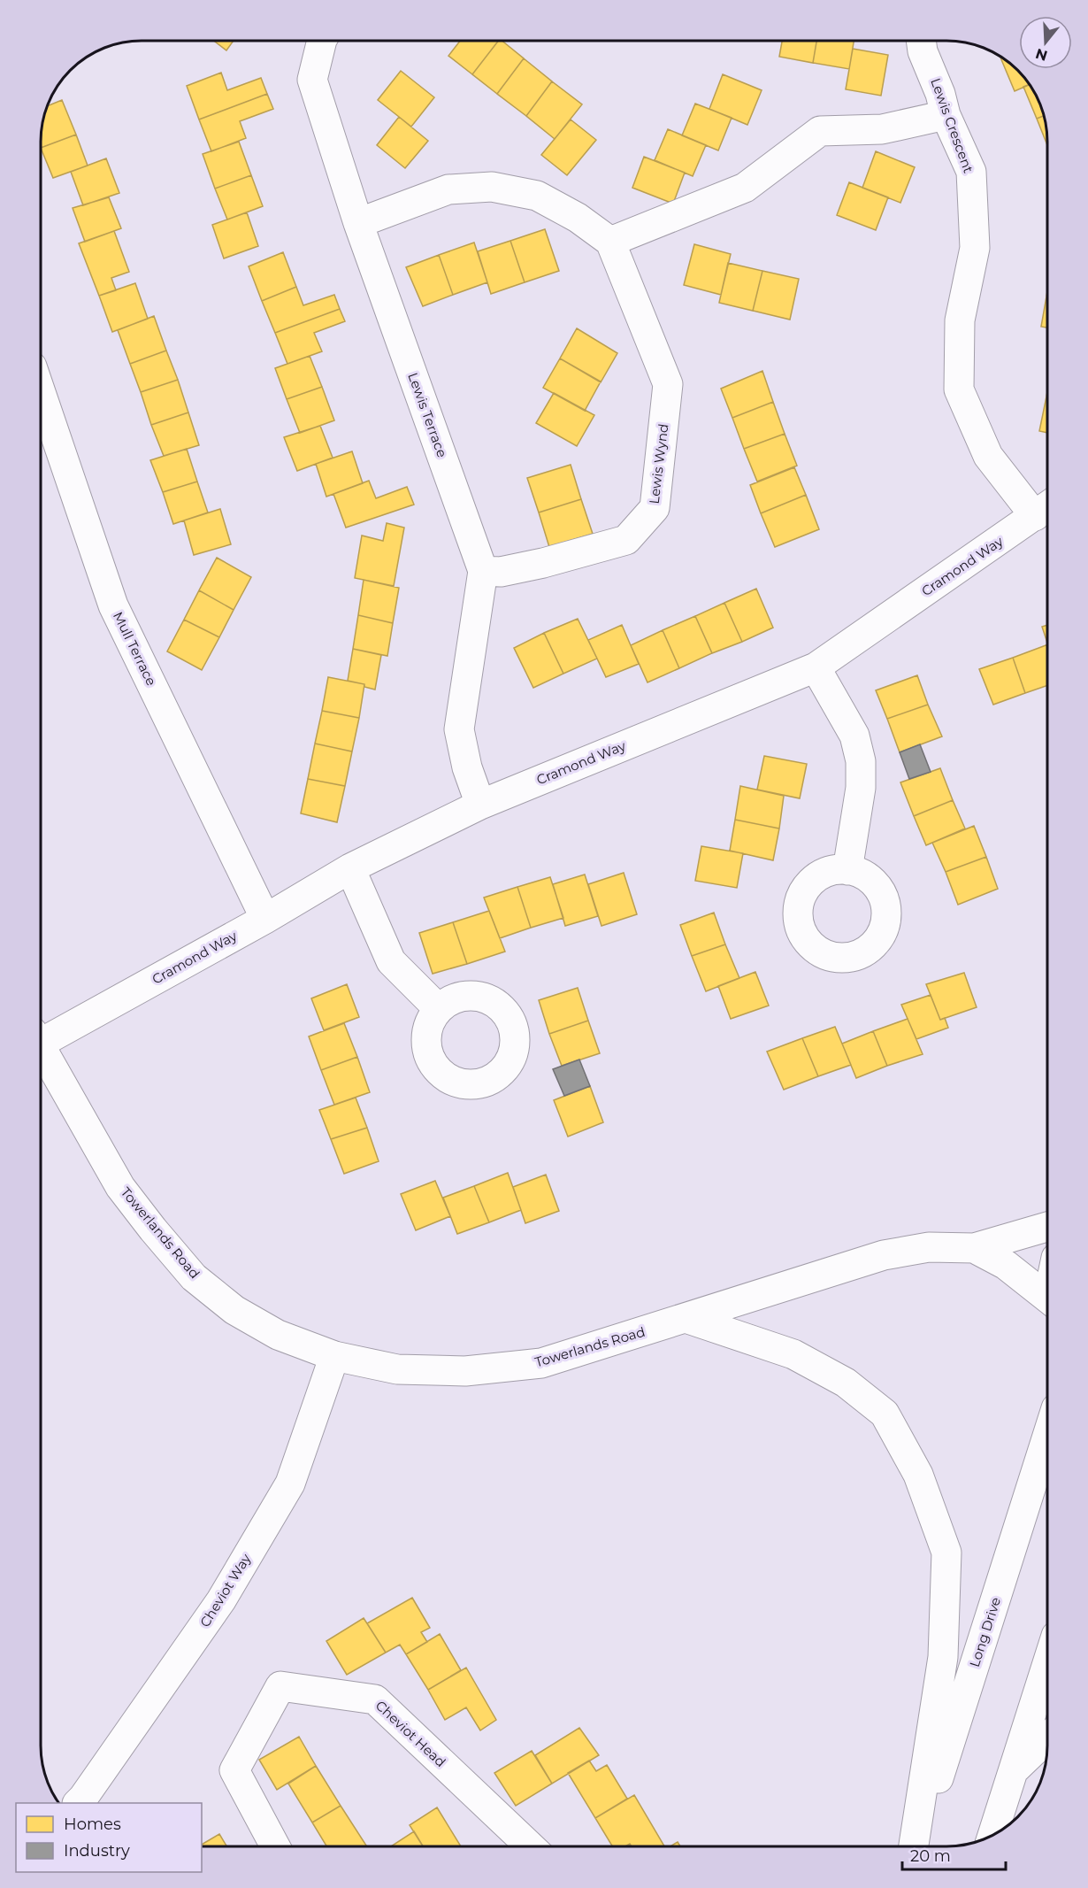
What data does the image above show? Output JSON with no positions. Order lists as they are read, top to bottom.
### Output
{
  "streets": {
    "street": [
      "Lewis Crescent",
      "Lewis Terrace",
      "Lewis Wynd",
      "Cramond Way",
      "Mull Terrace",
      "Towerlands Road",
      "Cheviot Way",
      "Long Drive",
      "Cheviot Head"
    ]
  },
  "crossings": [
    ["Lewis Crescent", "Cramond Way"],
    ["Lewis Terrace", "Lewis Wynd"],
    ["Lewis Terrace", "Cramond Way"],
    ["Cramond Way", "Mull Terrace"],
    ["Towerlands Road", "Cheviot Way"]
  ],
  "legend": ["Homes", "Industry"],
  "scale_bar": "20 m",
  "north": "bottom"
}
